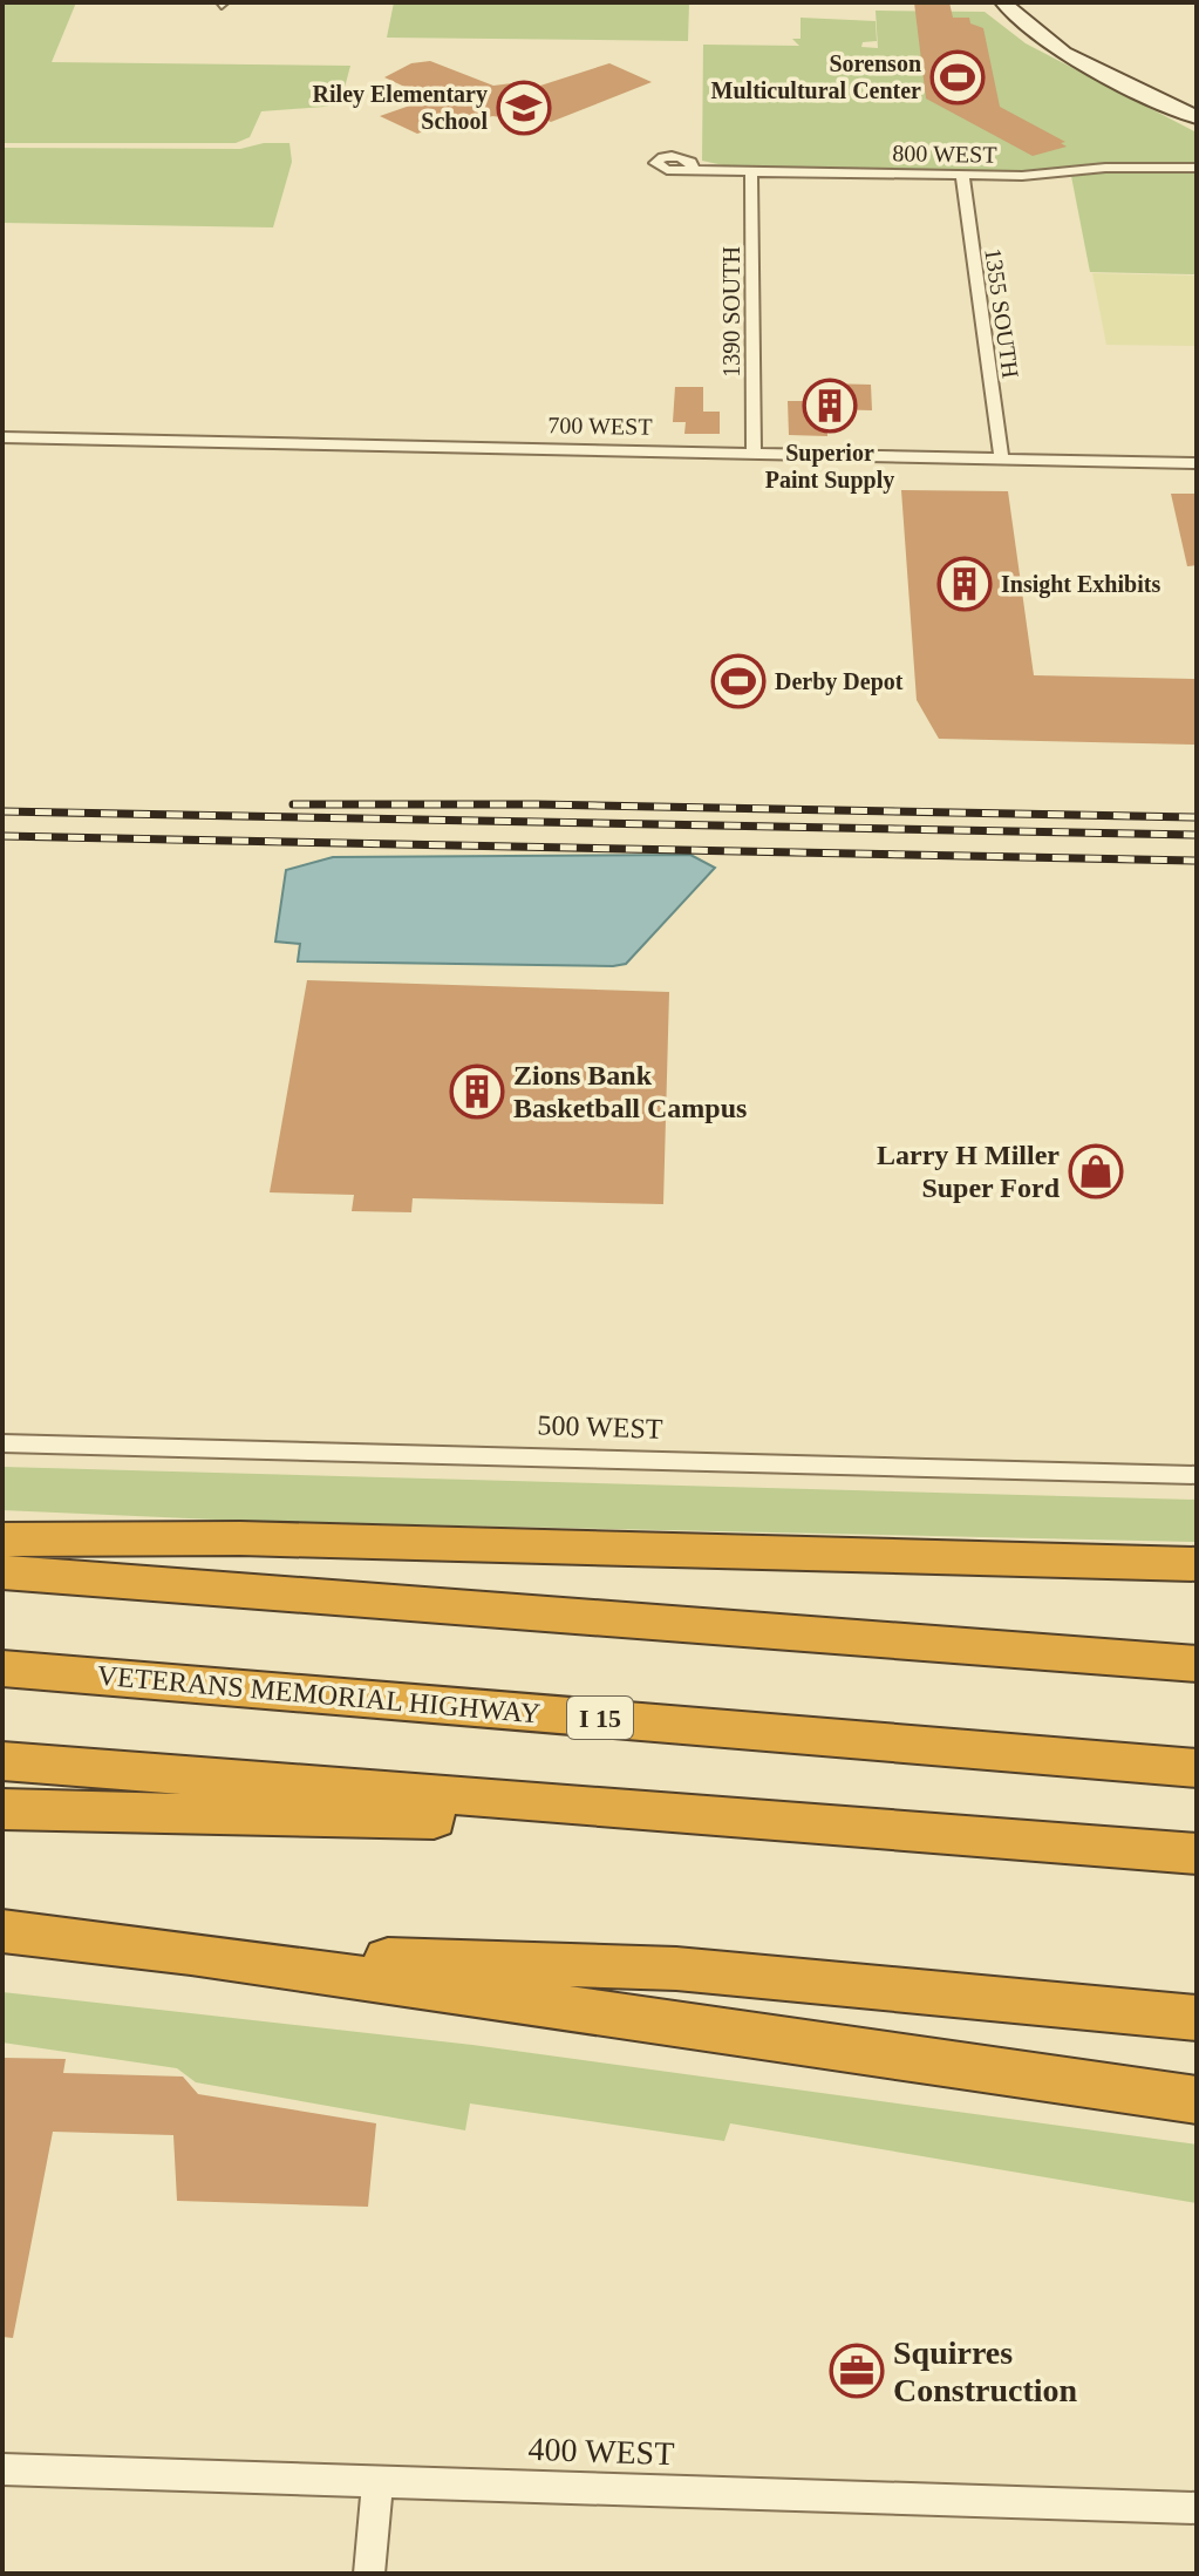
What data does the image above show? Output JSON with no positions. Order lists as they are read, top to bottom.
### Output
{
  "streets": {
    "highway": ["VETERANS MEMORIAL HIGHWAY", "I 15"],
    "street": [
      "800 WEST",
      "1390 SOUTH",
      "1355 SOUTH",
      "700 WEST",
      "500 WEST",
      "400 WEST"
    ]
  },
  "crossings": [
    ["800 WEST", "1390 SOUTH"],
    ["800 WEST", "1355 SOUTH"],
    ["1390 SOUTH", "700 WEST"],
    ["1355 SOUTH", "700 WEST"]
  ],
  "places": {
    "sports": ["Sorenson Multicultural Center", "Derby Depot"],
    "school or university": ["Riley Elementary School"],
    "building": ["Superior Paint Supply", "Insight Exhibits", "Zions Bank Basketball Campus"],
    "shop": ["Larry H Miller Super Ford"],
    "office": ["Squirres Construction"]
  }
}
